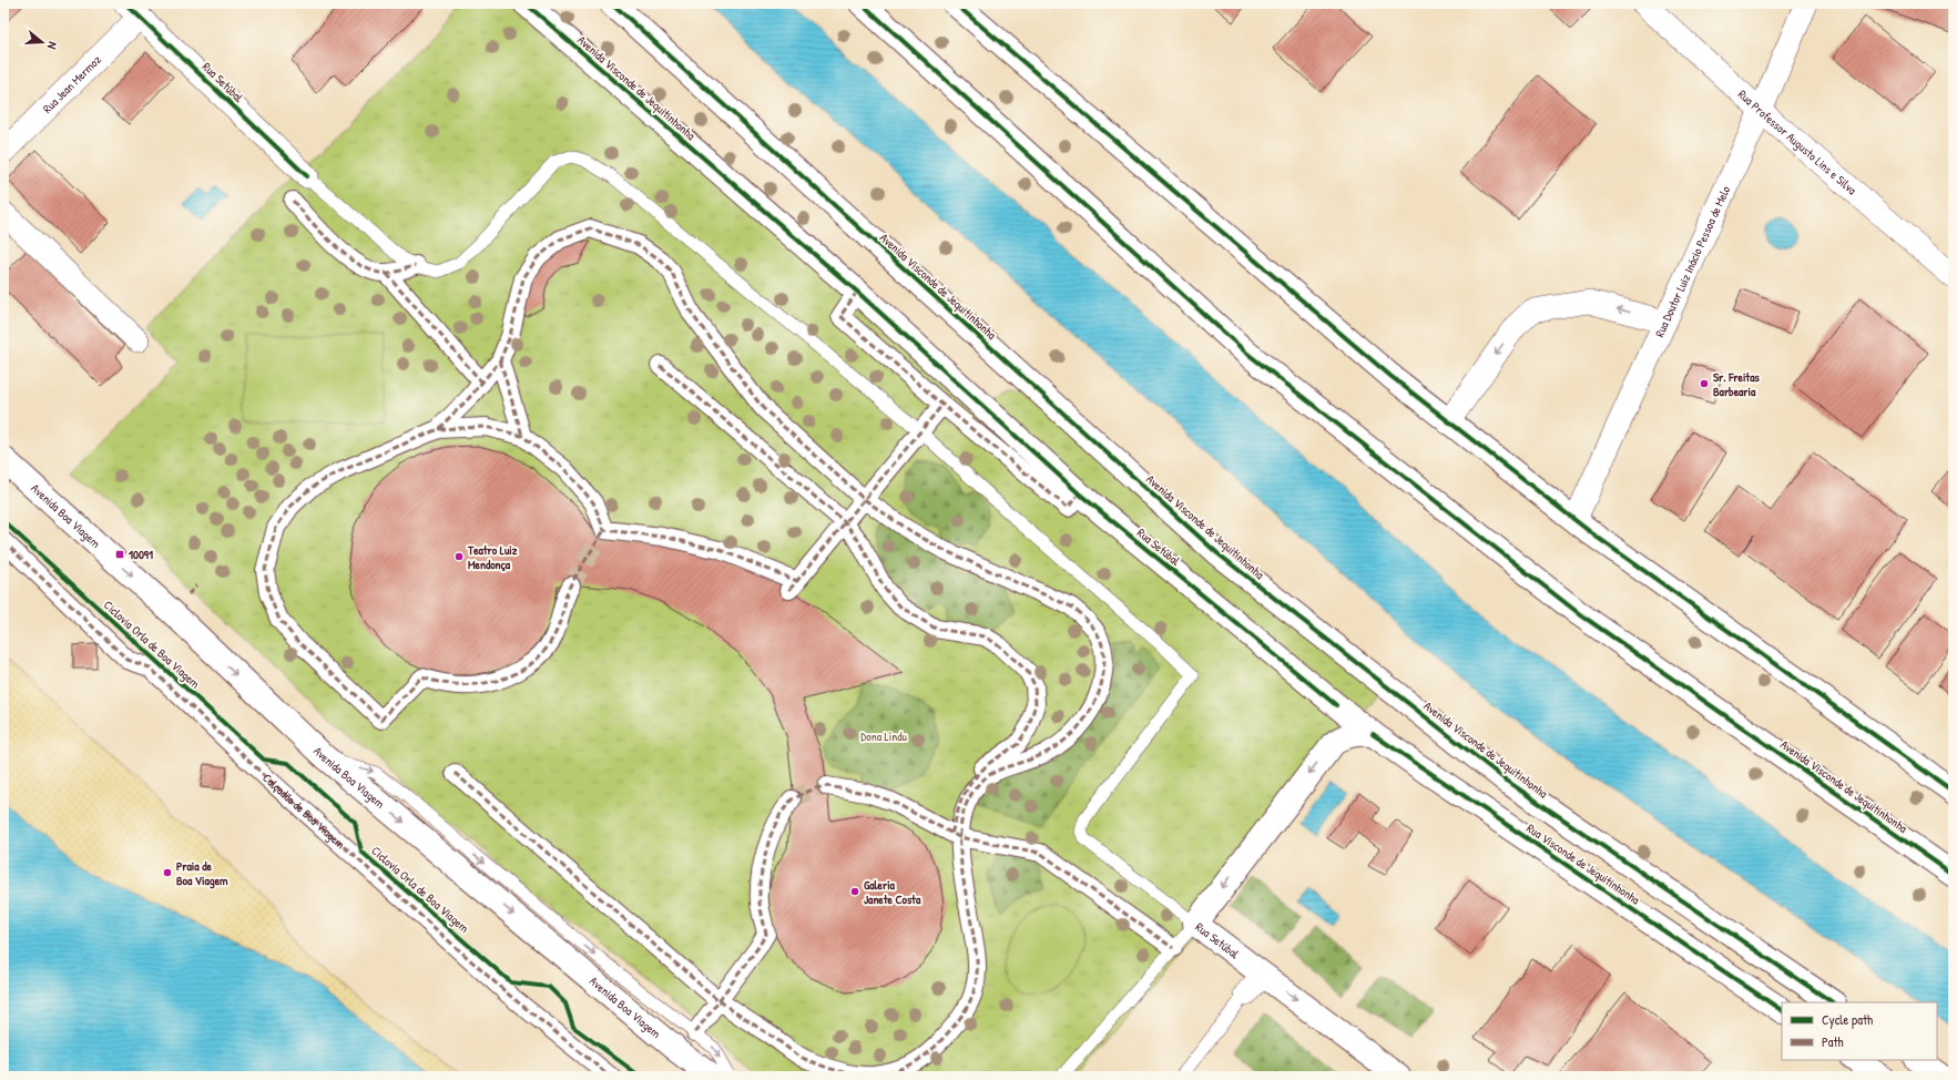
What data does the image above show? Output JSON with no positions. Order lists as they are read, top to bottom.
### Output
{
  "streets": {
    "main road": [
      "Rua Setúbal",
      "Avenida Visconde de Jequitinhonha",
      "Avenida Boa Viagem",
      "Rua Visconde de Jequitinhonha"
    ],
    "street": [
      "Rua Jean Mermoz",
      "Rua Professor Augusto Lins e Silva",
      "Rua Doutor Luiz Inácio Pessoa de Melo",
      "Calçadão de Boa Viagem"
    ],
    "cycle path": ["Ciclovia Orla de Boa Viagem"]
  },
  "crossings": [
    ["Rua Setúbal", "Rua Jean Mermoz"],
    ["Rua Setúbal", "Avenida Visconde de Jequitinhonha"],
    ["Rua Setúbal", "Rua Visconde de Jequitinhonha"],
    ["Rua Professor Augusto Lins e Silva", "Rua Doutor Luiz Inácio Pessoa de Melo"]
  ],
  "one_way": ["Avenida Boa Viagem"],
  "parks": ["Dona Lindu"],
  "places": {
    "other": [
      "Sr. Freitas Barbearia",
      "Teatro Luiz Mendonça",
      "Praia de Boa Viagem",
      "Galeria Janete Costa"
    ],
    "transit": ["10091"]
  },
  "legend": ["Cycle path", "Path"],
  "north": "right"
}
